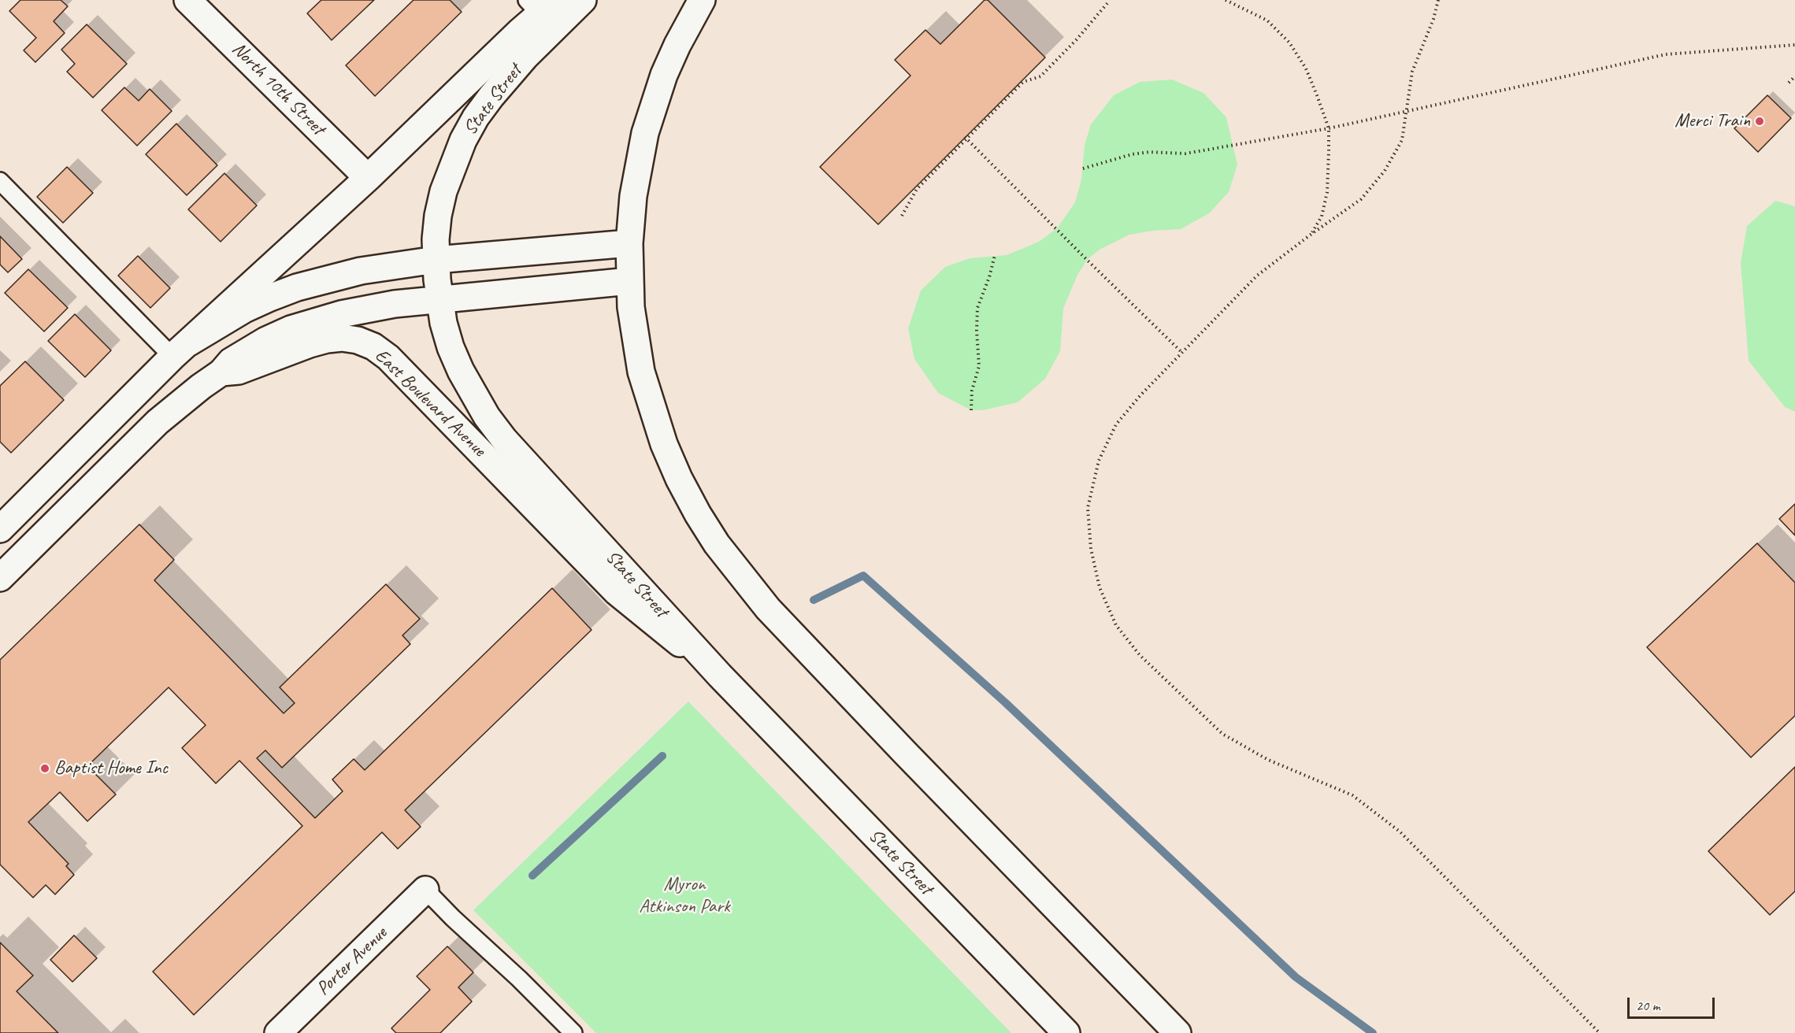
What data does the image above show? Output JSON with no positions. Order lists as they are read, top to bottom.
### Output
{
  "streets": {
    "main road": [
      "North 10th Street",
      "State Street",
      "East Boulevard Avenue",
      "Porter Avenue"
    ]
  },
  "crossings": [
    ["State Street", "East Boulevard Avenue"]
  ],
  "parks": ["Myron Atkinson Park"],
  "places": ["Merci Train", "Baptist Home Inc"],
  "scale_bar": "20 m"
}
